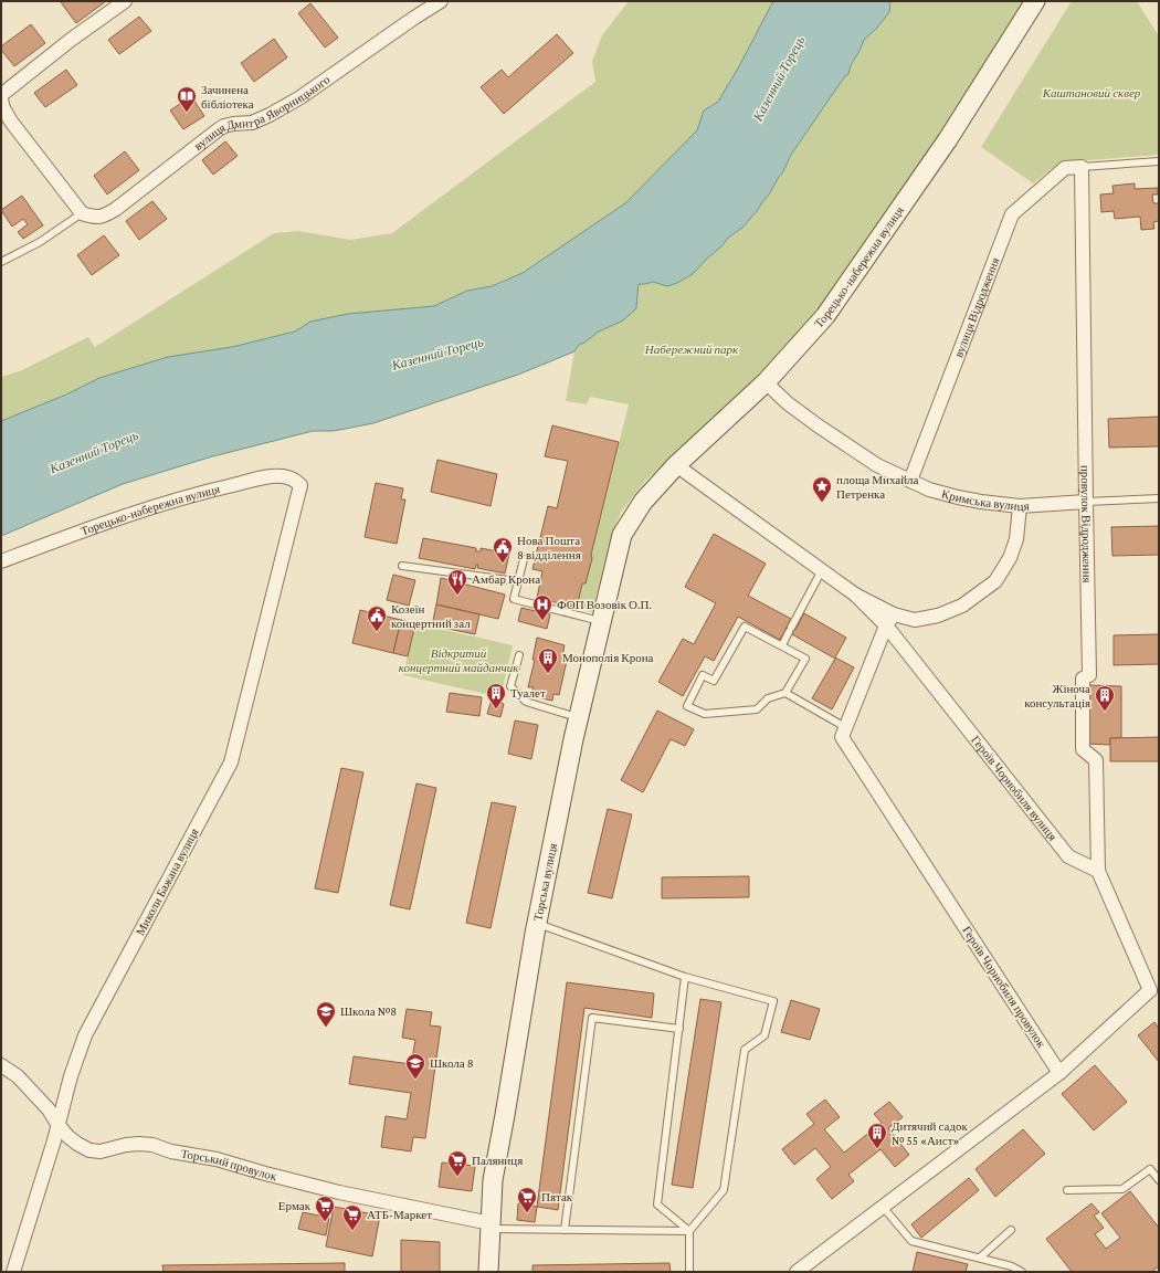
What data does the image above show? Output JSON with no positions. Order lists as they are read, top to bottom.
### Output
{
  "streets": {
    "main road": ["Торецько-набережна вулиця", "Торська вулиця"],
    "street": [
      "вулиця Дмитра Яворницького",
      "вулиця Відродження",
      "Кримська вулиця",
      "провулок Відродження",
      "Героїв Чорнобиля вулиця",
      "Миколи Бажана вулиця",
      "Героїв Чорнобиля провулок",
      "Торський провулок"
    ]
  },
  "crossings": [
    ["Торецько-набережна вулиця", "Кримська вулиця"],
    ["Торецько-набережна вулиця", "Миколи Бажана вулиця"],
    ["Торецько-набережна вулиця", "Торська вулиця"],
    ["вулиця Відродження", "Кримська вулиця"],
    ["вулиця Відродження", "провулок Відродження"],
    ["Кримська вулиця", "провулок Відродження"],
    ["провулок Відродження", "Героїв Чорнобиля вулиця"],
    ["Миколи Бажана вулиця", "Торський провулок"],
    ["Торська вулиця", "Торський провулок"]
  ],
  "water": ["Казенний Торець"],
  "parks": ["Каштановий сквер", "Набережний парк", "Відкритий концертний майданчик"],
  "places": {
    "library": ["Зачинена бібліотека"],
    "place": ["площа Михайла Петренка"],
    "public building": ["Нова Пошта 8 відділення", "Козеїн концертний зал"],
    "restaurant": ["Амбар Крона"],
    "hospital": ["ФОП Возовік О.П."],
    "building": [
      "Монополія Крона",
      "Туалет",
      "Жіноча консультація",
      "Дитячий садок № 55 «Аист»"
    ],
    "school or university": ["Школа №8", "Школа 8"],
    "supermarket": [
      "Паляниця",
      "Пятак",
      "Ермак",
      "АТБ-Маркет"
    ]
  }
}
